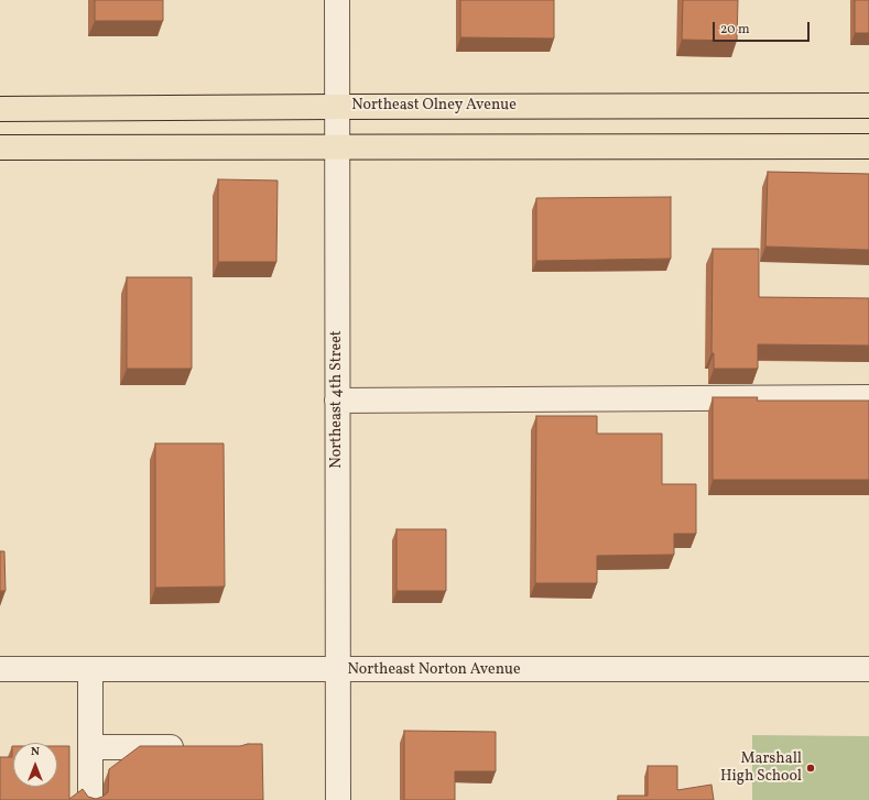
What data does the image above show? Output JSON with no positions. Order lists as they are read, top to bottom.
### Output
{
  "streets": {
    "main road": ["Northeast Olney Avenue"],
    "street": ["Northeast 4th Street", "Northeast Norton Avenue"]
  },
  "crossings": [
    ["Northeast Olney Avenue", "Northeast 4th Street"],
    ["Northeast 4th Street", "Northeast Norton Avenue"]
  ],
  "places": ["Marshall High School"],
  "scale_bar": "20 m",
  "north": "top"
}
